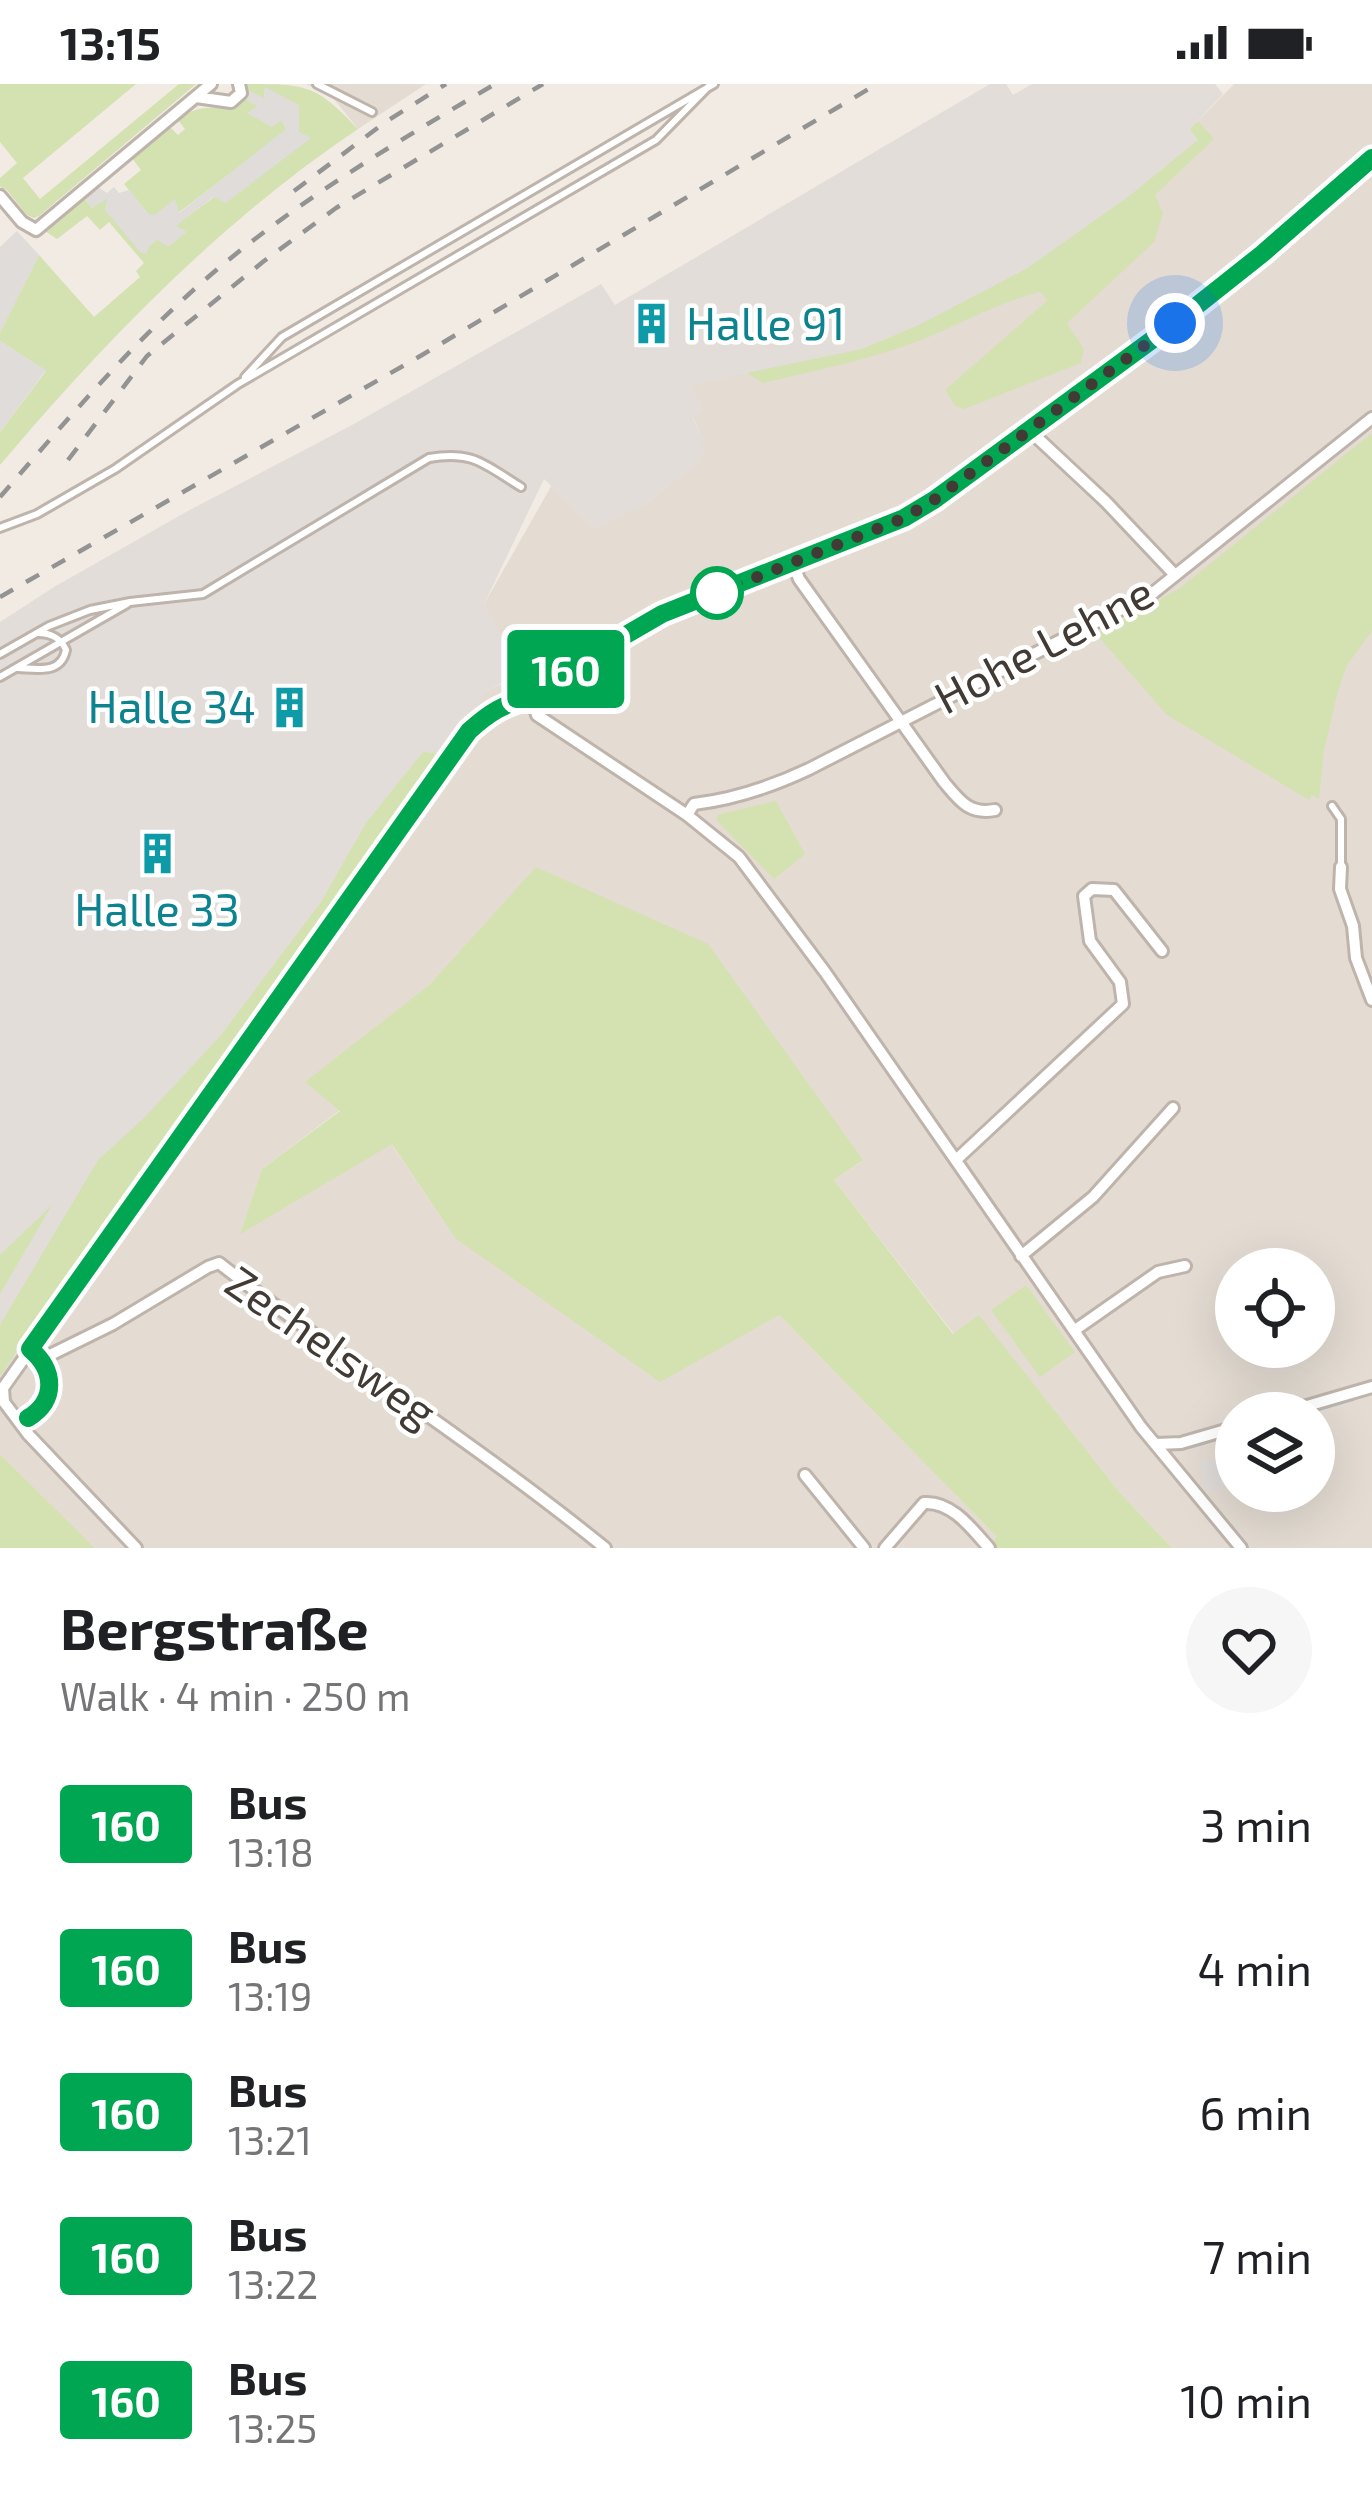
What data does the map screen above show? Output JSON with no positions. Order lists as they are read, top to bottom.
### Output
{
  "streets": {
    "street": ["Hohe Lehne", "Zechelsweg"]
  },
  "places": {
    "building": ["Halle 91", "Halle 34", "Halle 33"]
  },
  "lines": ["bus line 160"],
  "page": {
    "status": "13:15",
    "on_map": "160",
    "heading": ["Bergstraße", "Walk · 4 min · 250 m"],
    "list": [
      {
        "mark": "160",
        "name": "Bus",
        "note": "13:18",
        "value": "3 min"
      },
      {
        "mark": "160",
        "name": "Bus",
        "note": "13:19",
        "value": "4 min"
      },
      {
        "mark": "160",
        "name": "Bus",
        "note": "13:21",
        "value": "6 min"
      },
      {
        "mark": "160",
        "name": "Bus",
        "note": "13:22",
        "value": "7 min"
      },
      {
        "mark": "160",
        "name": "Bus",
        "note": "13:25",
        "value": "10 min"
      }
    ]
  }
}
